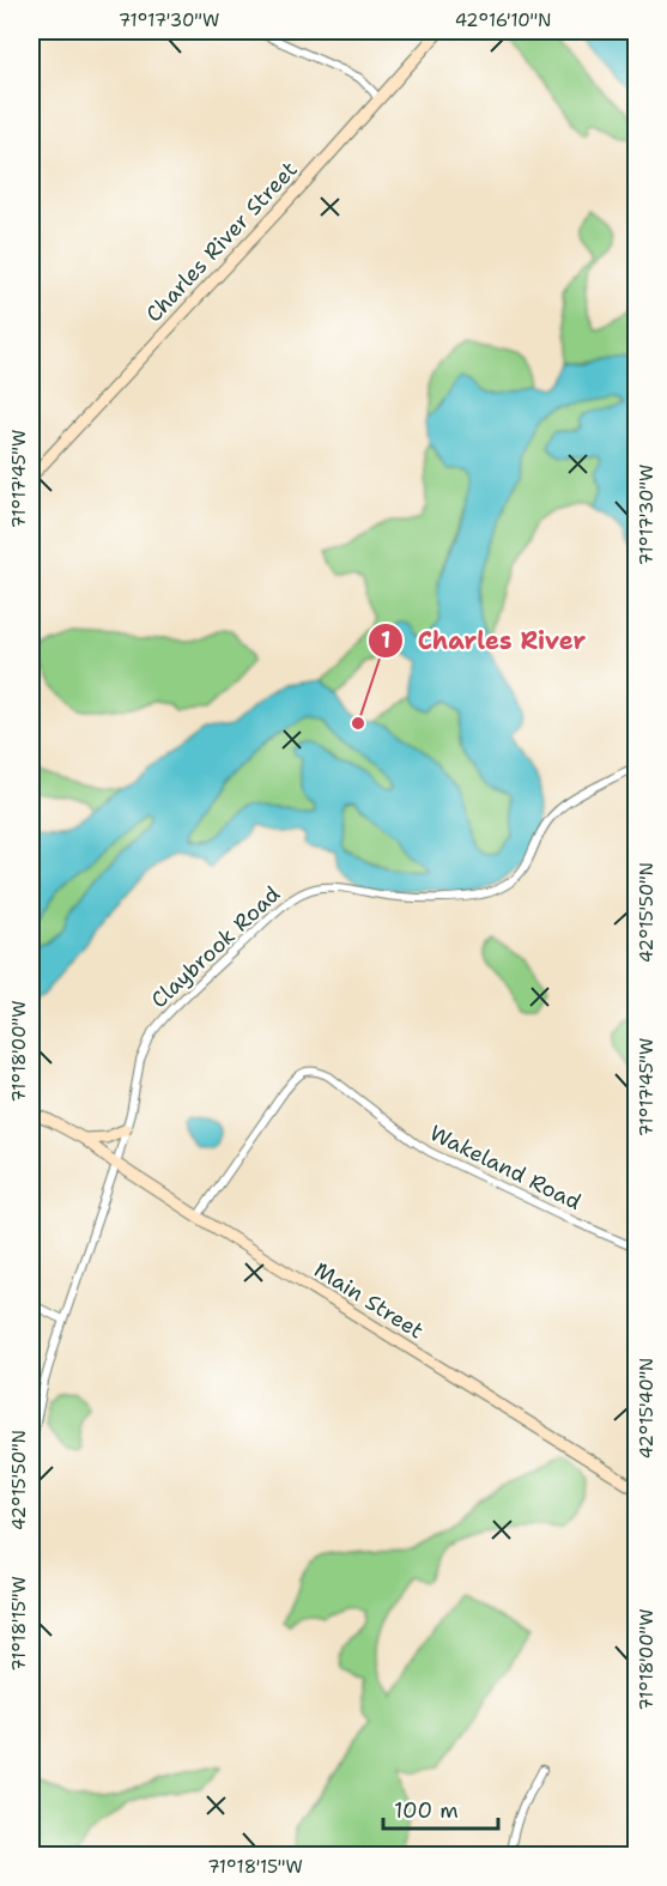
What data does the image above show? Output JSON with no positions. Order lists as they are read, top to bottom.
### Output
{
  "streets": {
    "street": [
      "Charles River Street",
      "Claybrook Road",
      "Wakeland Road",
      "Main Street"
    ]
  },
  "crossings": [
    ["Claybrook Road", "Main Street"],
    ["Wakeland Road", "Main Street"]
  ],
  "places": ["Charles River"],
  "scale_bar": "100 m",
  "coordinates": [
    "71°17'30\"W",
    "42°16'10\"N",
    "71°17'45\"W",
    "42°15'50\"N",
    "71°18'00\"W",
    "42°15'40\"N",
    "71°18'15\"W"
  ]
}
